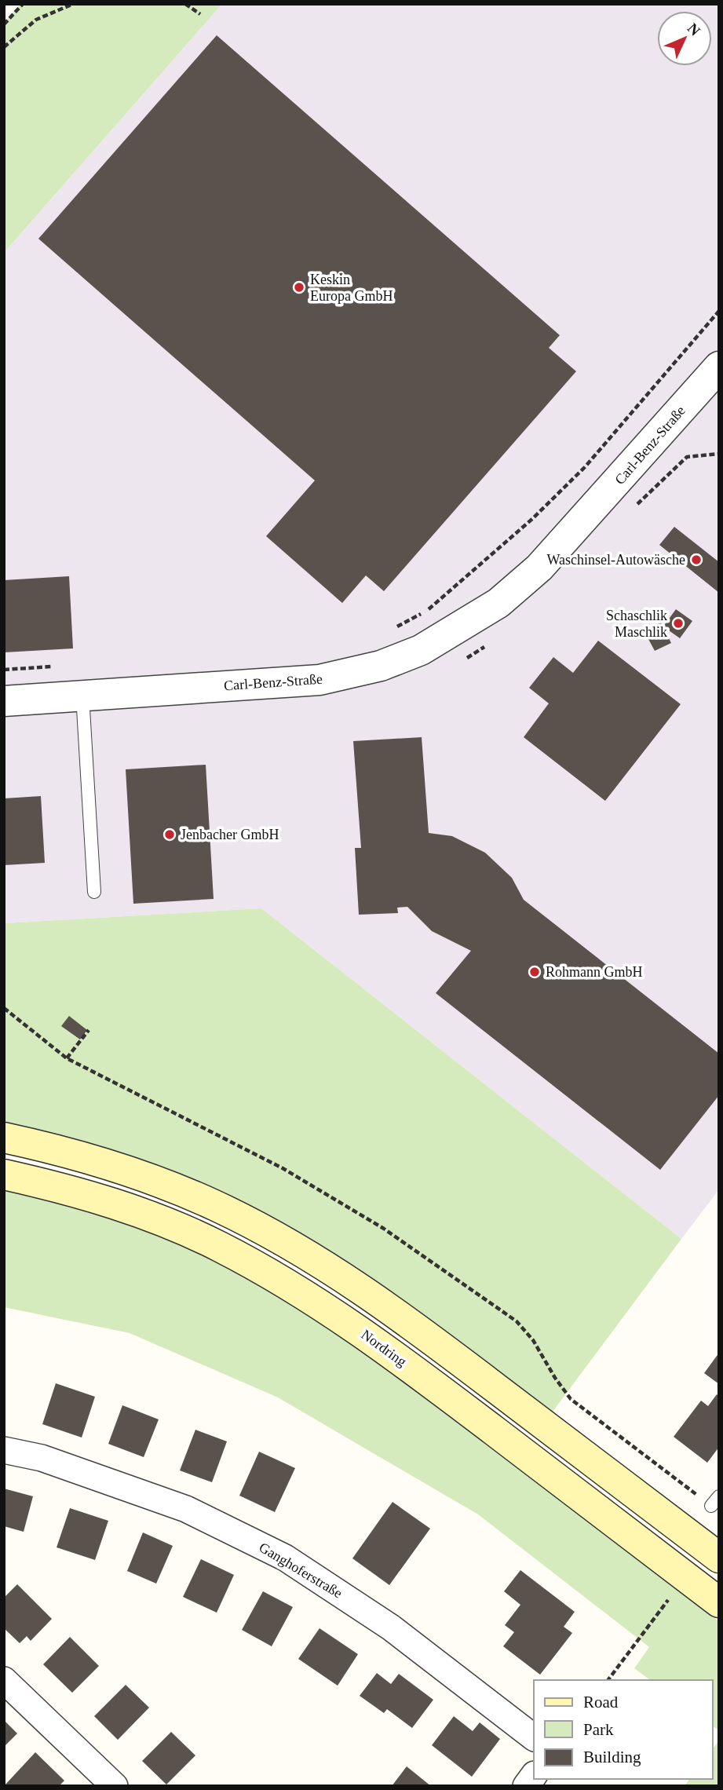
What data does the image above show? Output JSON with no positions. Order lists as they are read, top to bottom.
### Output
{
  "streets": {
    "main road": ["Nordring"],
    "street": ["Carl-Benz-Straße", "Ganghoferstraße"]
  },
  "places": [
    "Keskin Europa GmbH",
    "Waschinsel-Autowäsche",
    "Schaschlik Maschlik",
    "Jenbacher GmbH",
    "Rohmann GmbH"
  ],
  "legend": ["Road", "Park", "Building"],
  "north": "top right"
}
